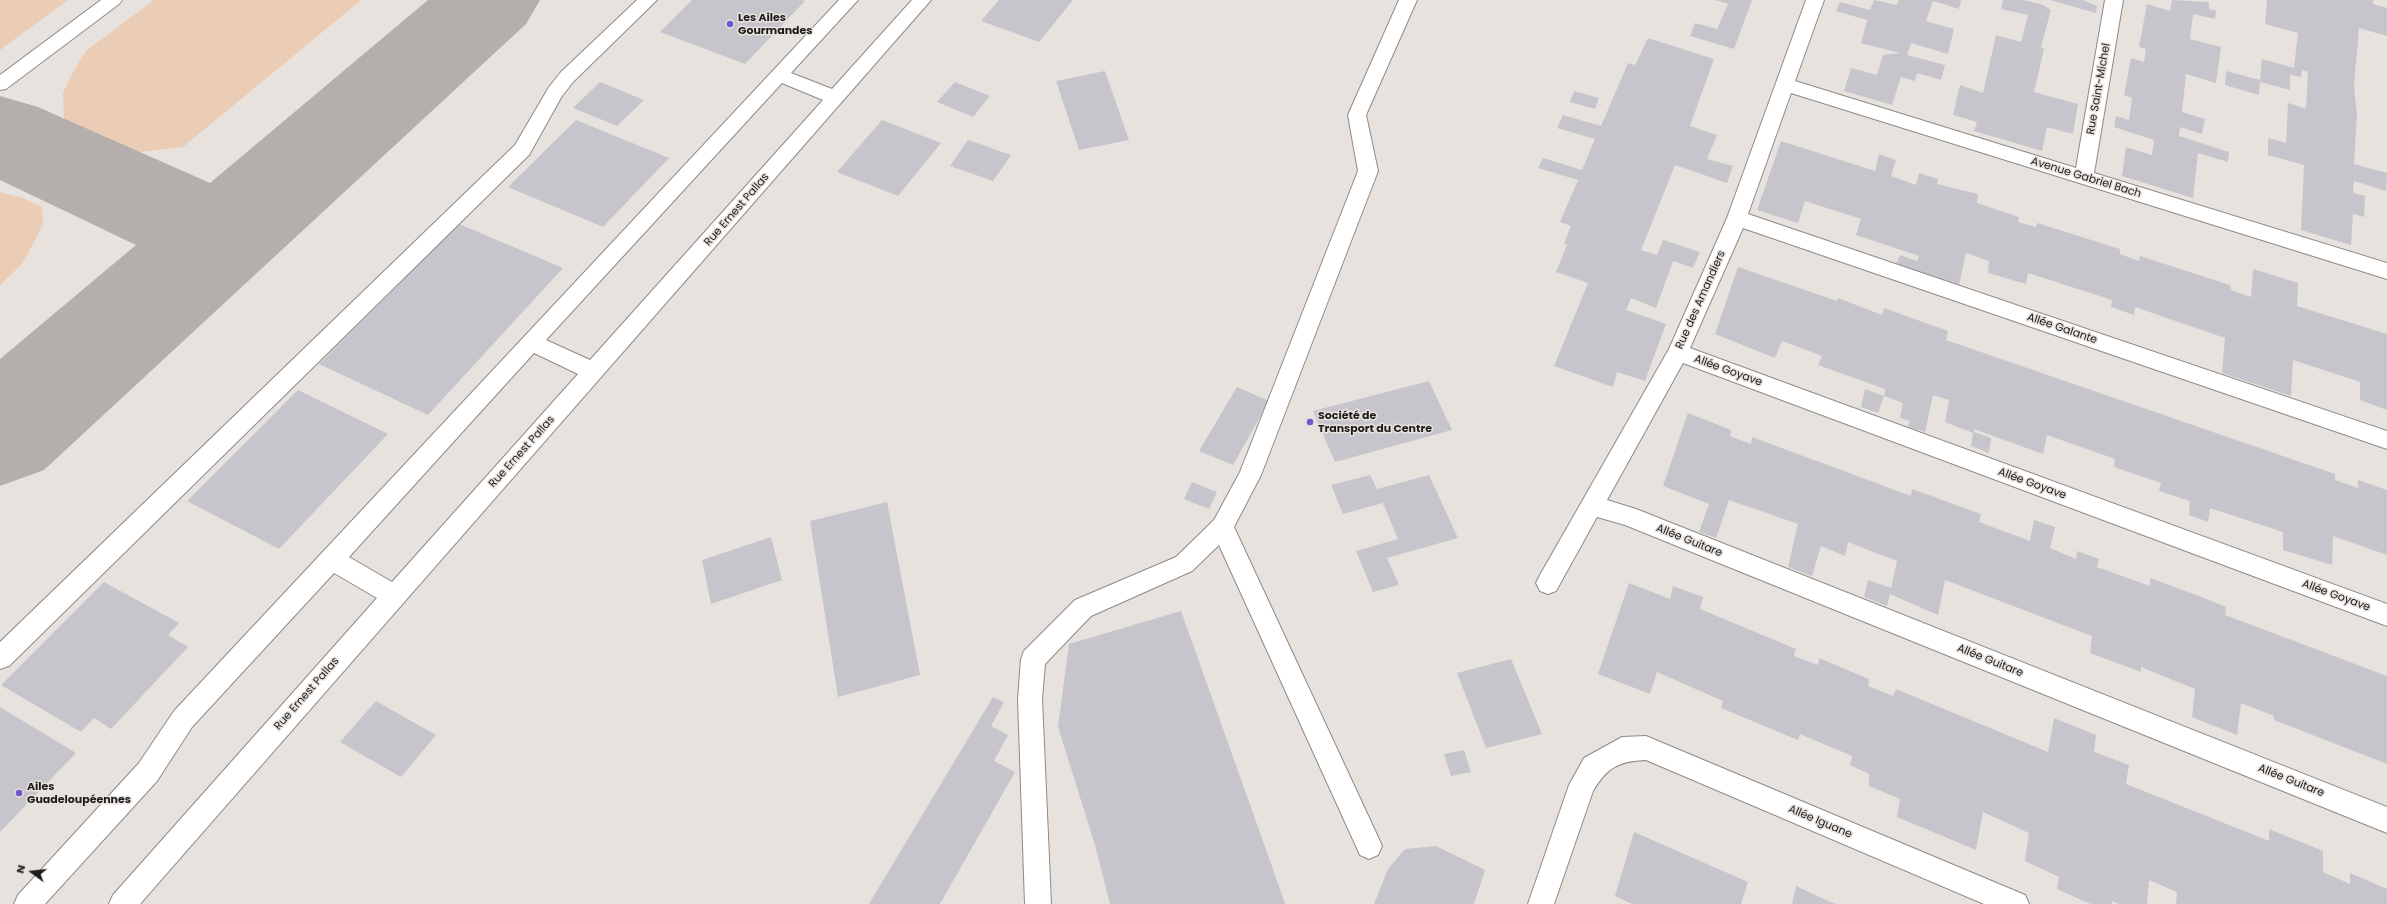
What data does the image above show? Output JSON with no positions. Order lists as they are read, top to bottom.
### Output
{
  "streets": {
    "street": [
      "Rue Saint-Michel",
      "Avenue Gabriel Bach",
      "Rue Ernest Pallas",
      "Rue des Amandiers",
      "Allée Galante",
      "Allée Goyave",
      "Allée Guitare",
      "Allée Iguane"
    ]
  },
  "crossings": [
    ["Rue Saint-Michel", "Avenue Gabriel Bach"],
    ["Avenue Gabriel Bach", "Rue des Amandiers"],
    ["Rue des Amandiers", "Allée Galante"],
    ["Rue des Amandiers", "Allée Goyave"],
    ["Rue des Amandiers", "Allée Guitare"]
  ],
  "places": ["Les Ailes Gourmandes", "Société de Transport du Centre", "Ailes Guadeloupéennes"],
  "north": "left"
}
